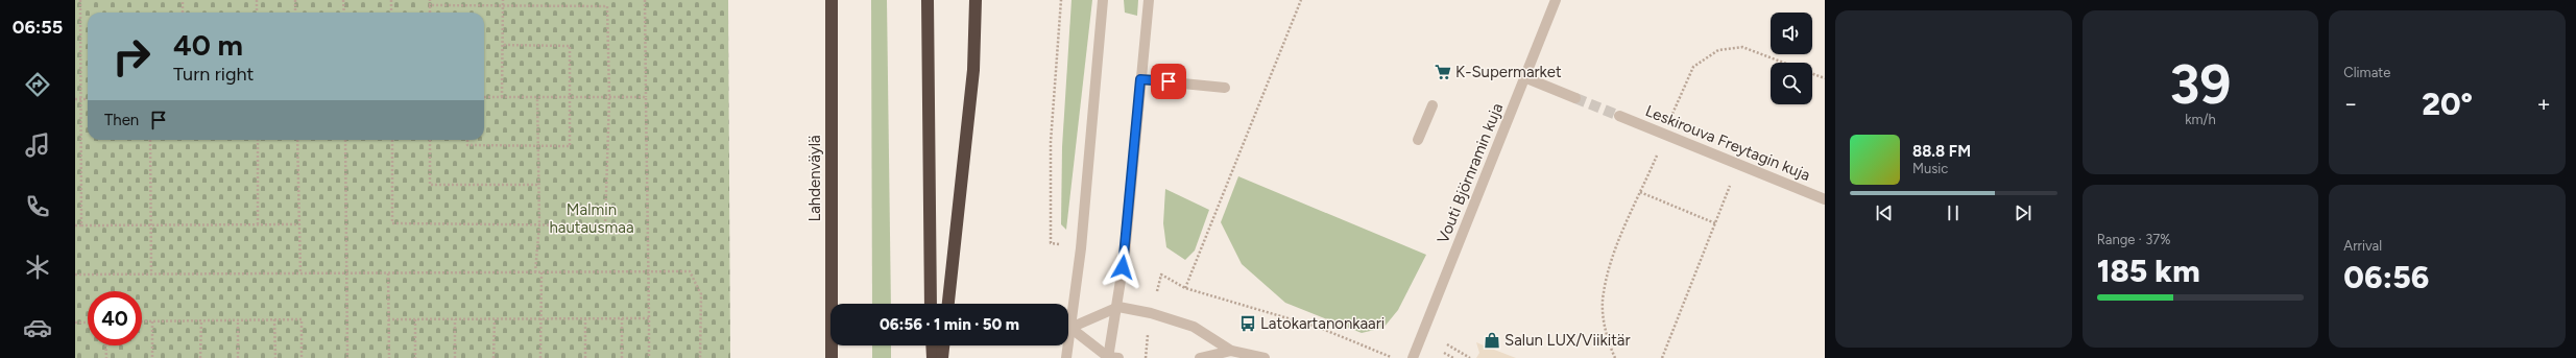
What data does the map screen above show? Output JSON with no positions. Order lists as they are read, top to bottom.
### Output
{
  "streets": {
    "highway": ["Lahdenväylä"],
    "street": ["Leskirouva Freytagin kuja", "Vouti Björnramin kuja"]
  },
  "parks": ["Malmin hautausmaa"],
  "places": {
    "supermarket": ["K-Supermarket"],
    "bus stop": ["Latokartanonkaari"],
    "shop": ["Salun LUX/Viikitär"]
  },
  "page": {
    "tabs": "06:55",
    "tile": [
      ["39", "km/h"],
      "Climate",
      ["Range · 37%", "185 km"],
      ["Arrival", "06:56"]
    ],
    "turn": ["40 m", "Turn right"],
    "heat": ["−", "20°", "+"],
    "then": "Then",
    "song": ["88.8 FM", "Music"],
    "limit": "40",
    "trip": "06:56 · 1 min · 50 m"
  }
}
